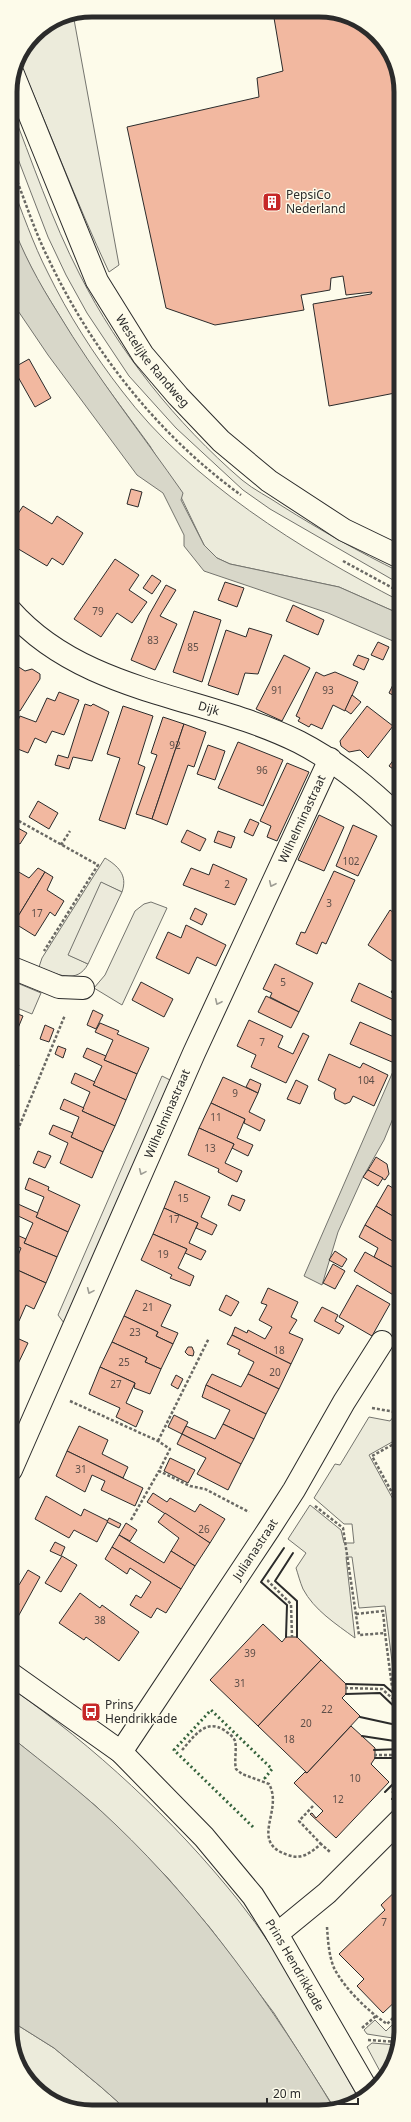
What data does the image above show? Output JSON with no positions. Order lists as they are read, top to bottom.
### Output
{
  "streets": {
    "street": [
      "Westelijke Randweg",
      "Dijk",
      "Wilhelminastraat",
      "Julianastraat",
      "Prins Hendrikkade"
    ]
  },
  "crossings": [
    ["Dijk", "Wilhelminastraat"],
    ["Julianastraat", "Prins Hendrikkade"]
  ],
  "one_way": ["Wilhelminastraat"],
  "places": {
    "building": ["PepsiCo Nederland"],
    "bus stop": ["Prins Hendrikkade"]
  },
  "house_numbers": [
    "79",
    "83",
    "85",
    "91",
    "93",
    "92",
    "96",
    "102",
    "2",
    "3",
    "17",
    "5",
    "7",
    "104",
    "9",
    "11",
    "13",
    "15",
    "17",
    "19",
    "21",
    "23",
    "18",
    "25",
    "20",
    "27",
    "31",
    "26",
    "38",
    "39",
    "31",
    "22",
    "20",
    "18",
    "10",
    "12",
    "7"
  ],
  "scale_bar": "20 m"
}
